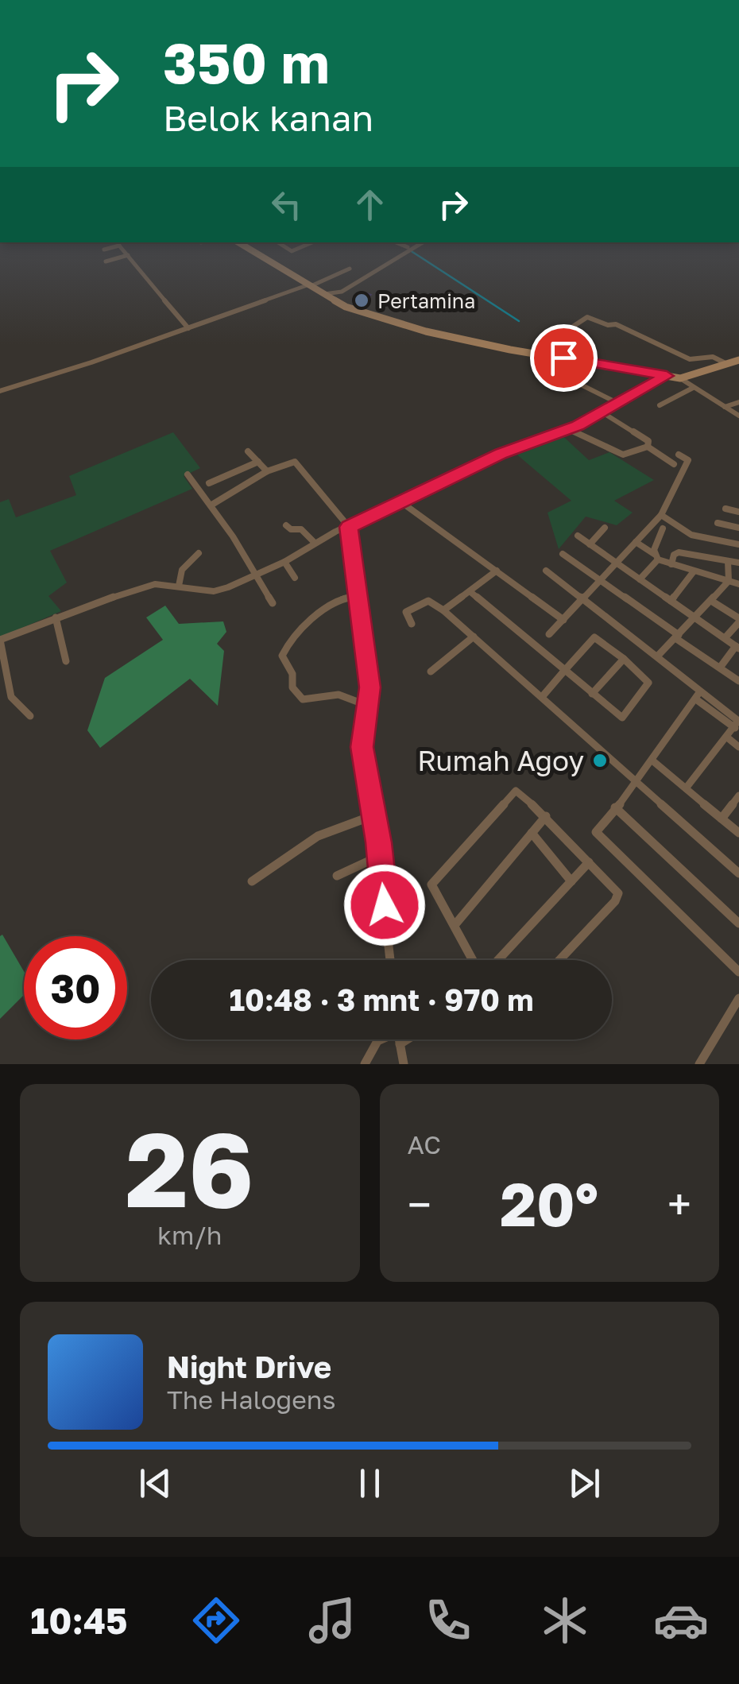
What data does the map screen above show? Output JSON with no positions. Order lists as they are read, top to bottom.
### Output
{
  "places": ["Pertamina", "Rumah Agoy"],
  "page": {
    "turn": ["350 m", "Belok kanan"],
    "limit": "30",
    "trip": "10:48 · 3 mnt · 970 m",
    "tile": [
      ["26", "km/h"],
      "AC"
    ],
    "heat": ["−", "20°", "+"],
    "song": ["Night Drive", "The Halogens"],
    "tabs": "10:45"
  }
}
